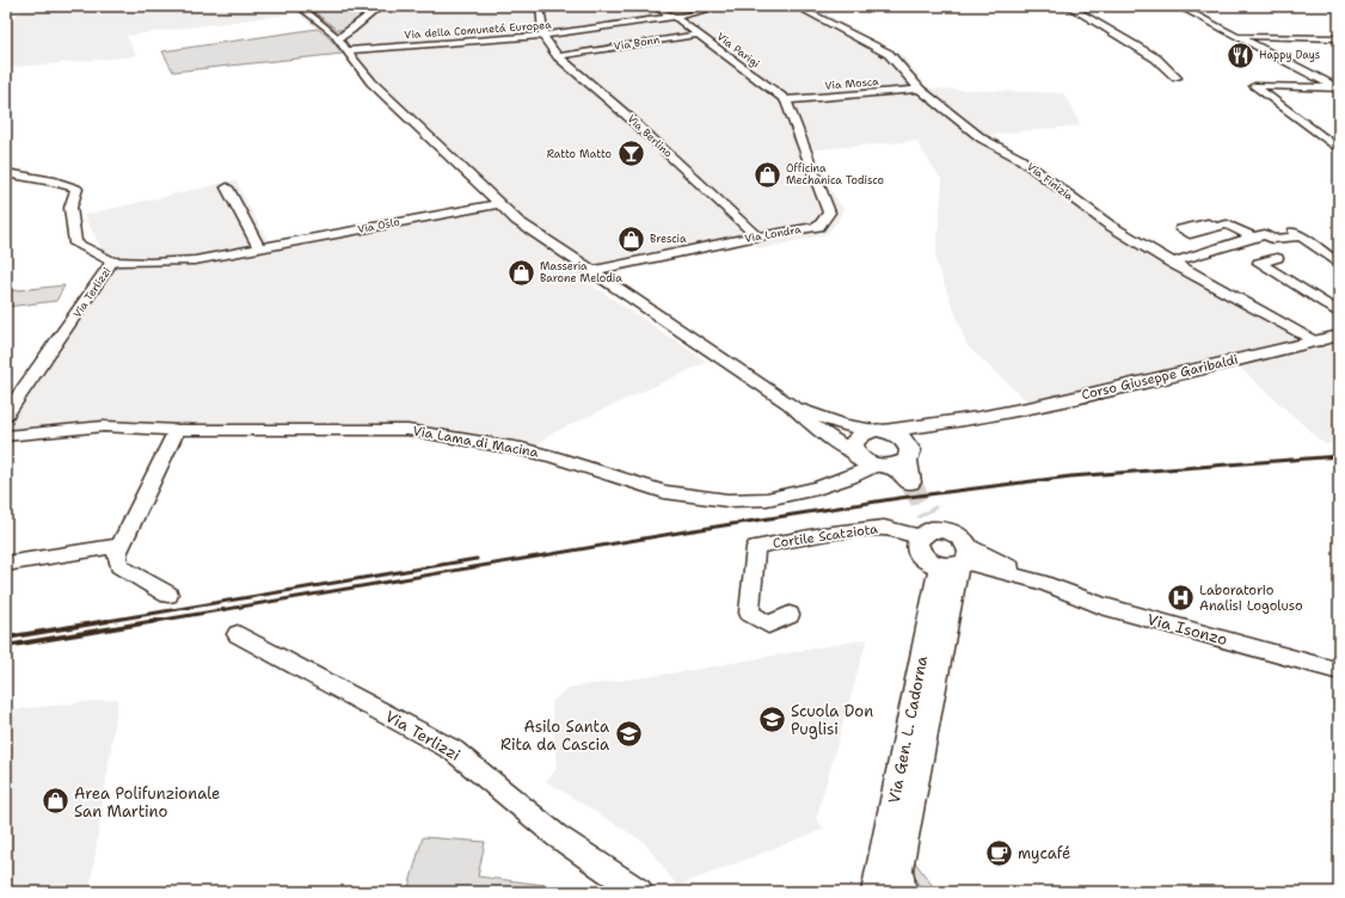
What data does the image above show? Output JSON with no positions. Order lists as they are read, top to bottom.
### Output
{
  "streets": {
    "main road": ["Corso Giuseppe Garibaldi", "Via Gen. L. Cadorna"],
    "street": [
      "Via della Comunetá Europea",
      "Via Bonn",
      "Via Parigi",
      "Via Mosca",
      "Via Berlino",
      "Via Finizia",
      "Via Oslo",
      "Via Londra",
      "Via Terlizzi",
      "Via Lama di Macina",
      "Cortile Scatziota",
      "Via Isonzo"
    ]
  },
  "crossings": [
    ["Via della Comunetá Europea", "Via Parigi"],
    ["Via della Comunetá Europea", "Via Berlino"],
    ["Via Bonn", "Via Parigi"],
    ["Via Bonn", "Via Berlino"],
    ["Via Parigi", "Via Mosca"],
    ["Via Parigi", "Via Londra"],
    ["Via Mosca", "Via Finizia"],
    ["Via Mosca", "Via Londra"],
    ["Via Berlino", "Via Londra"],
    ["Via Finizia", "Corso Giuseppe Garibaldi"],
    ["Via Oslo", "Via Terlizzi"],
    ["Corso Giuseppe Garibaldi", "Via Lama di Macina"],
    ["Via Isonzo", "Via Gen. L. Cadorna"]
  ],
  "places": {
    "restaurant": ["Happy Days"],
    "bar": ["Ratto Matto"],
    "shop": [
      "Officina Mechanica Todisco",
      "Brescia",
      "Masseria Barone Melodia",
      "Area Polifunzionale San Martino"
    ],
    "hospital": ["Laboratorio Analisi Logoluso"],
    "school or university": ["Scuola Don Puglisi", "Asilo Santa Rita da Cascia"],
    "cafe": ["mycafé"]
  }
}
